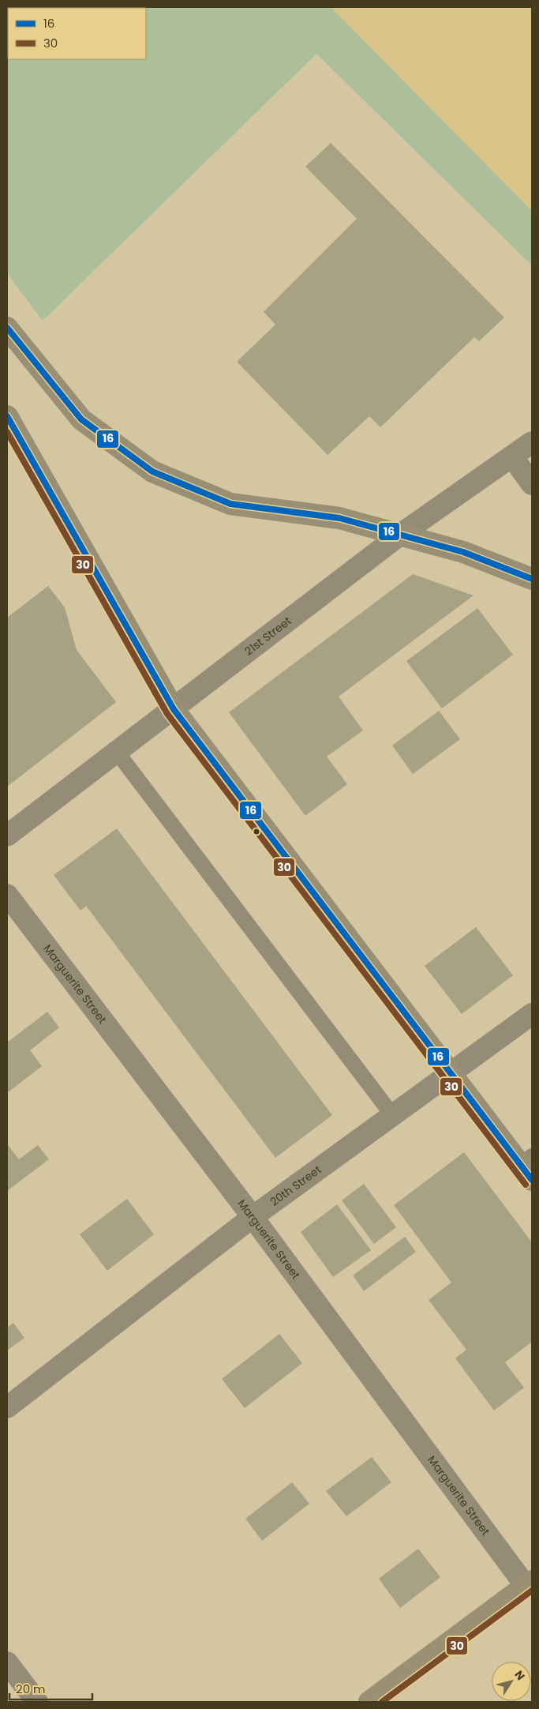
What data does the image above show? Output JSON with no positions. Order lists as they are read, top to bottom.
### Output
{
  "streets": {
    "street": ["21st Street", "Marguerite Street", "20th Street"]
  },
  "crossings": [
    ["Marguerite Street", "20th Street"]
  ],
  "lines": ["transit line 16", "transit line 30"],
  "legend": ["16", "30"],
  "scale_bar": "20 m",
  "north": "top right"
}
